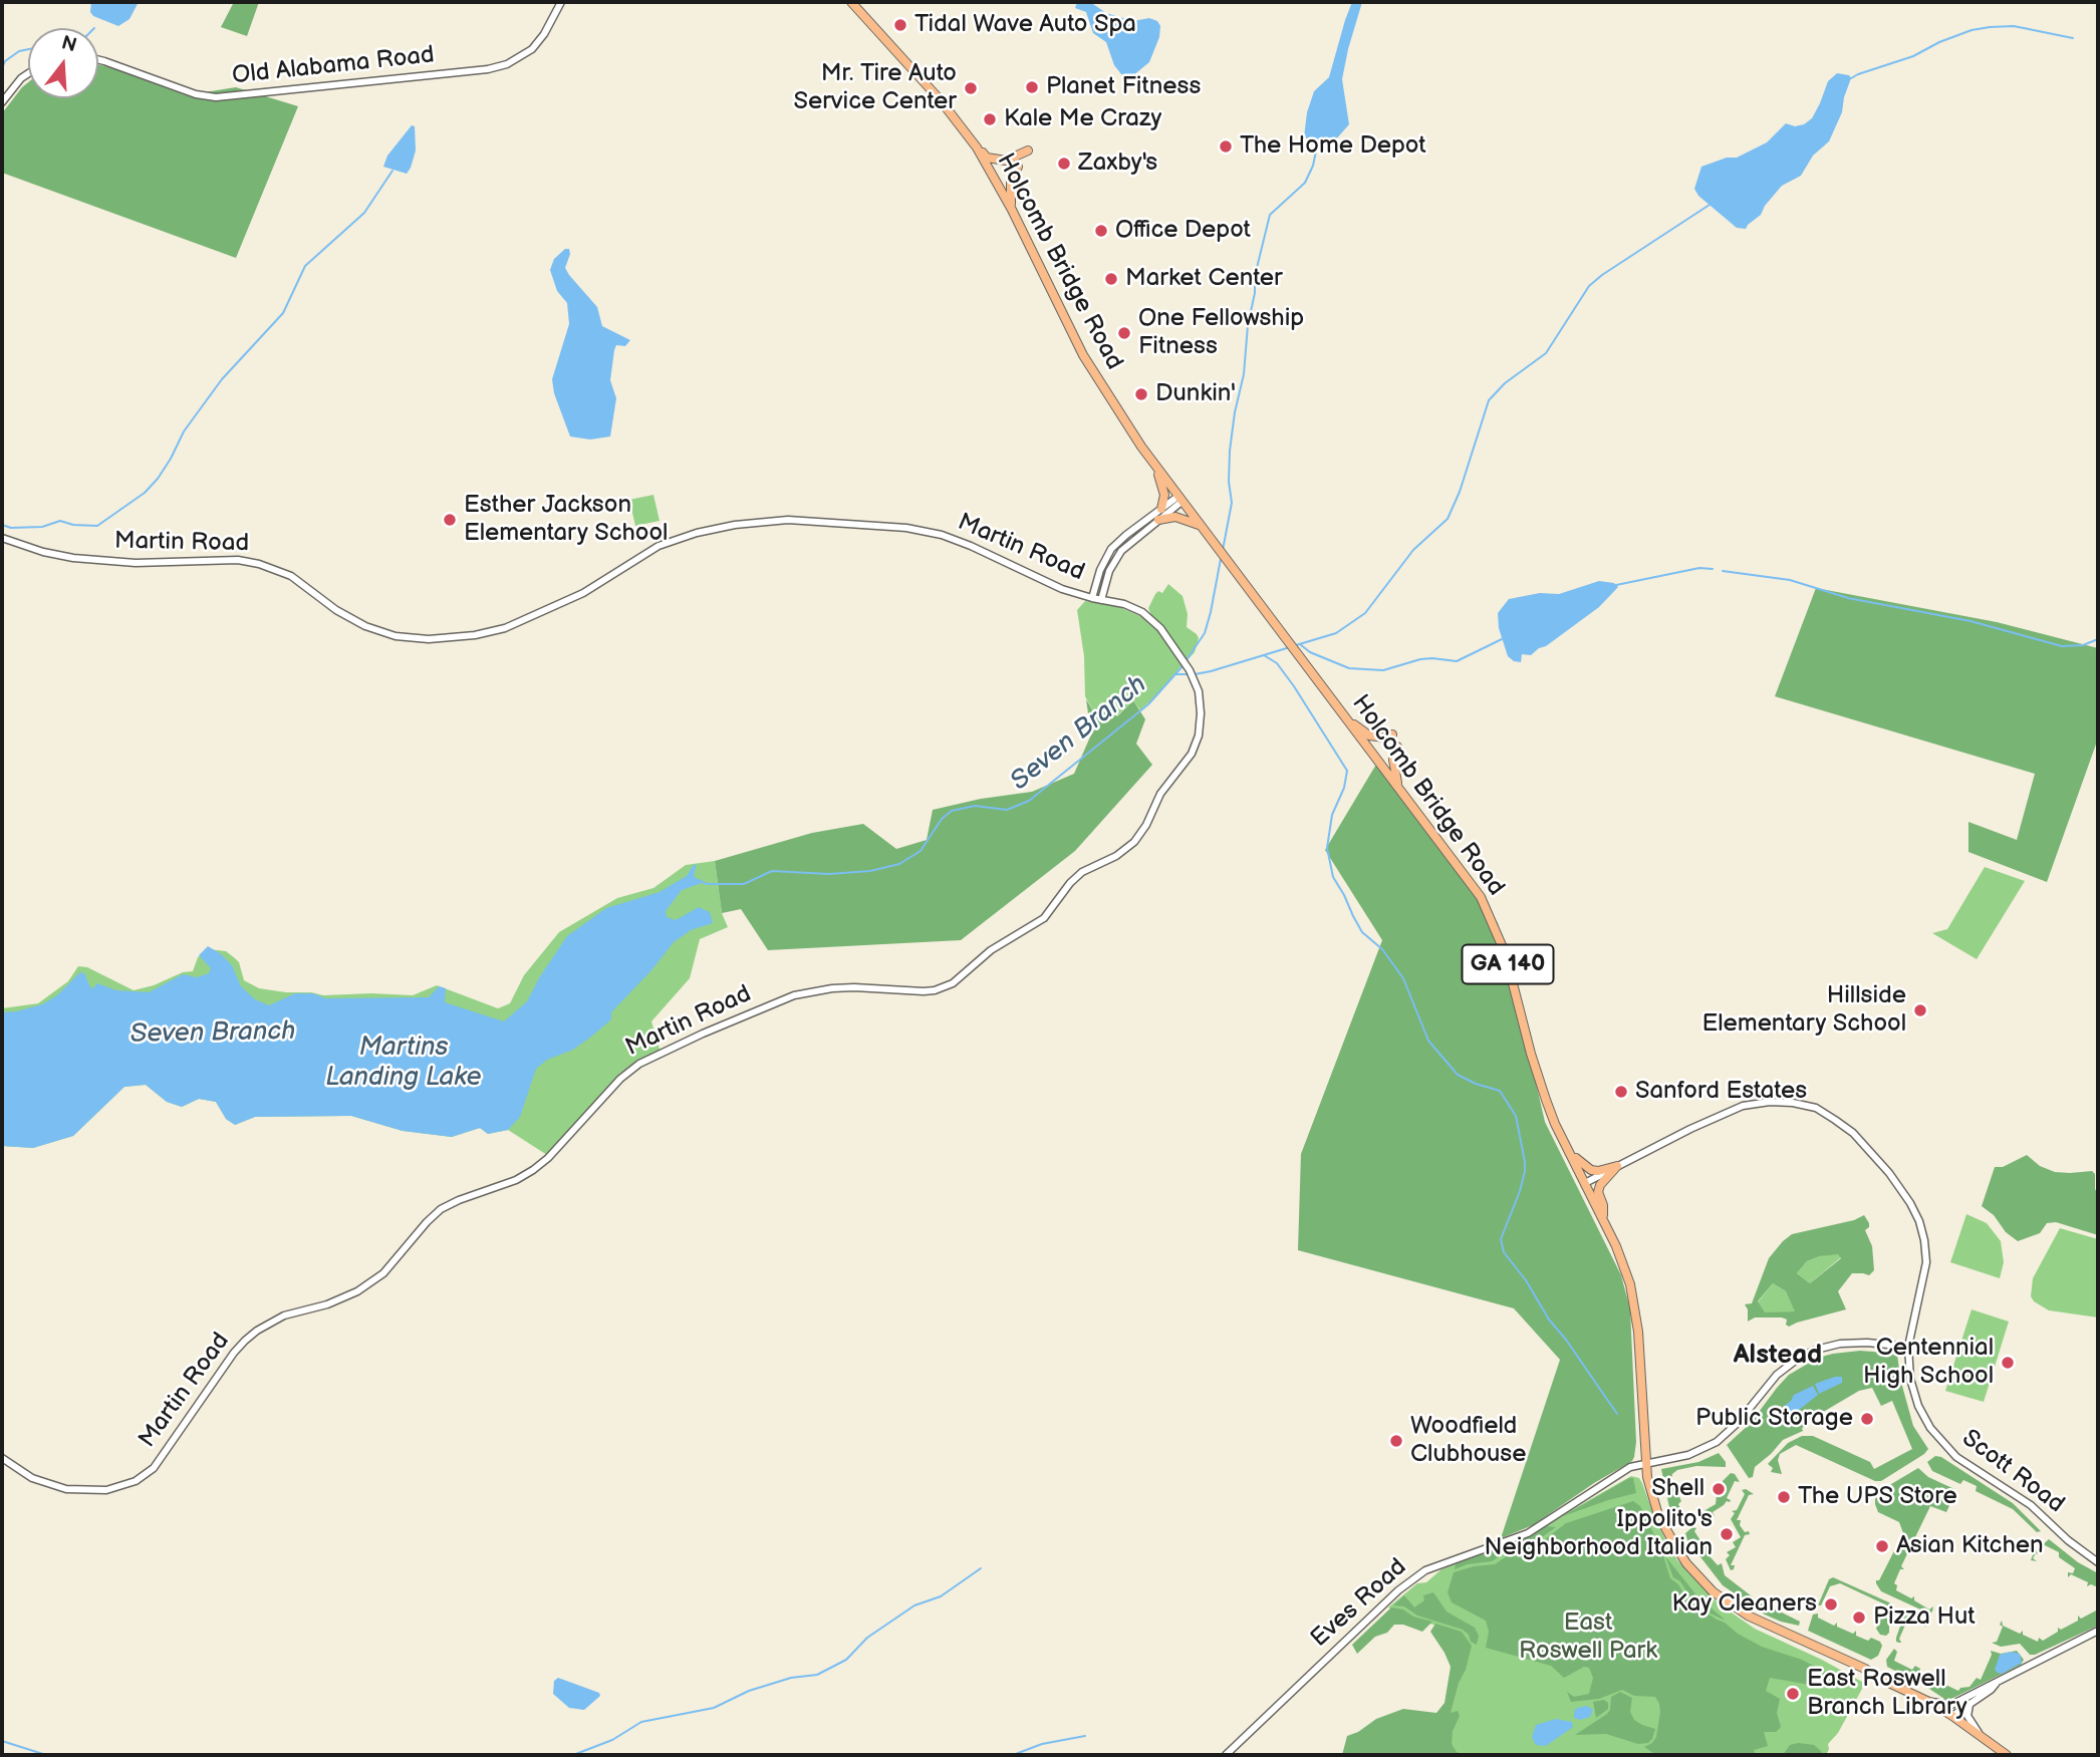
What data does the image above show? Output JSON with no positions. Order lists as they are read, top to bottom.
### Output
{
  "streets": {
    "main road": ["Holcomb Bridge Road", "GA 140"],
    "street": [
      "Old Alabama Road",
      "Martin Road",
      "Scott Road",
      "Eves Road"
    ]
  },
  "crossings": [
    ["Holcomb Bridge Road", "Scott Road"],
    ["Holcomb Bridge Road", "Eves Road"],
    ["Scott Road", "Eves Road"]
  ],
  "districts": ["Alstead"],
  "water": ["Seven Branch", "Martins Landing Lake"],
  "parks": ["East Roswell Park"],
  "places": [
    "Tidal Wave Auto Spa",
    "Planet Fitness",
    "Mr. Tire Auto Service Center",
    "Kale Me Crazy",
    "The Home Depot",
    "Zaxby's",
    "Office Depot",
    "Market Center",
    "One Fellowship Fitness",
    "Dunkin'",
    "Esther Jackson Elementary School",
    "Hillside Elementary School",
    "Sanford Estates",
    "Centennial High School",
    "Public Storage",
    "Woodfield Clubhouse",
    "Shell",
    "The UPS Store",
    "Ippolito's Neighborhood Italian",
    "Asian Kitchen",
    "Kay Cleaners",
    "Pizza Hut",
    "East Roswell Branch Library"
  ],
  "north": "top"
}
